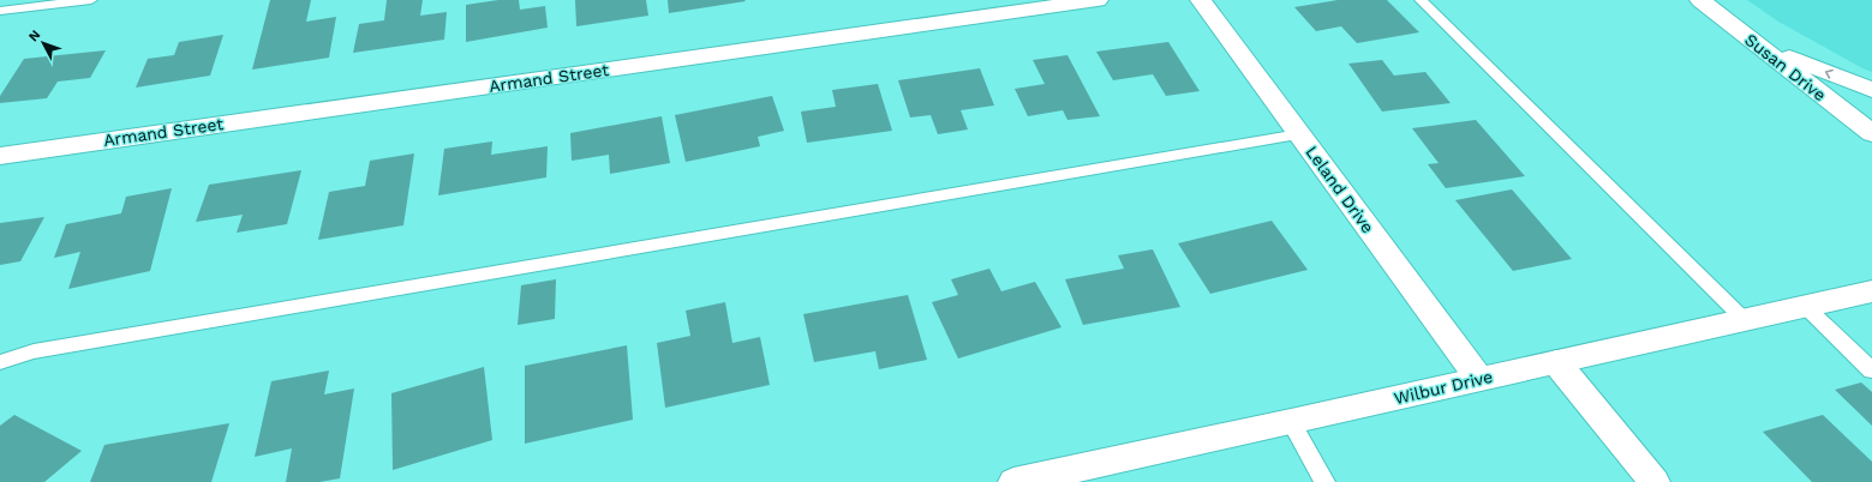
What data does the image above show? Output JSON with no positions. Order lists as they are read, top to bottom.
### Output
{
  "streets": {
    "street": [
      "Susan Drive",
      "Armand Street",
      "Leland Drive",
      "Wilbur Drive"
    ]
  },
  "crossings": [
    ["Leland Drive", "Wilbur Drive"]
  ],
  "north": "top left"
}
